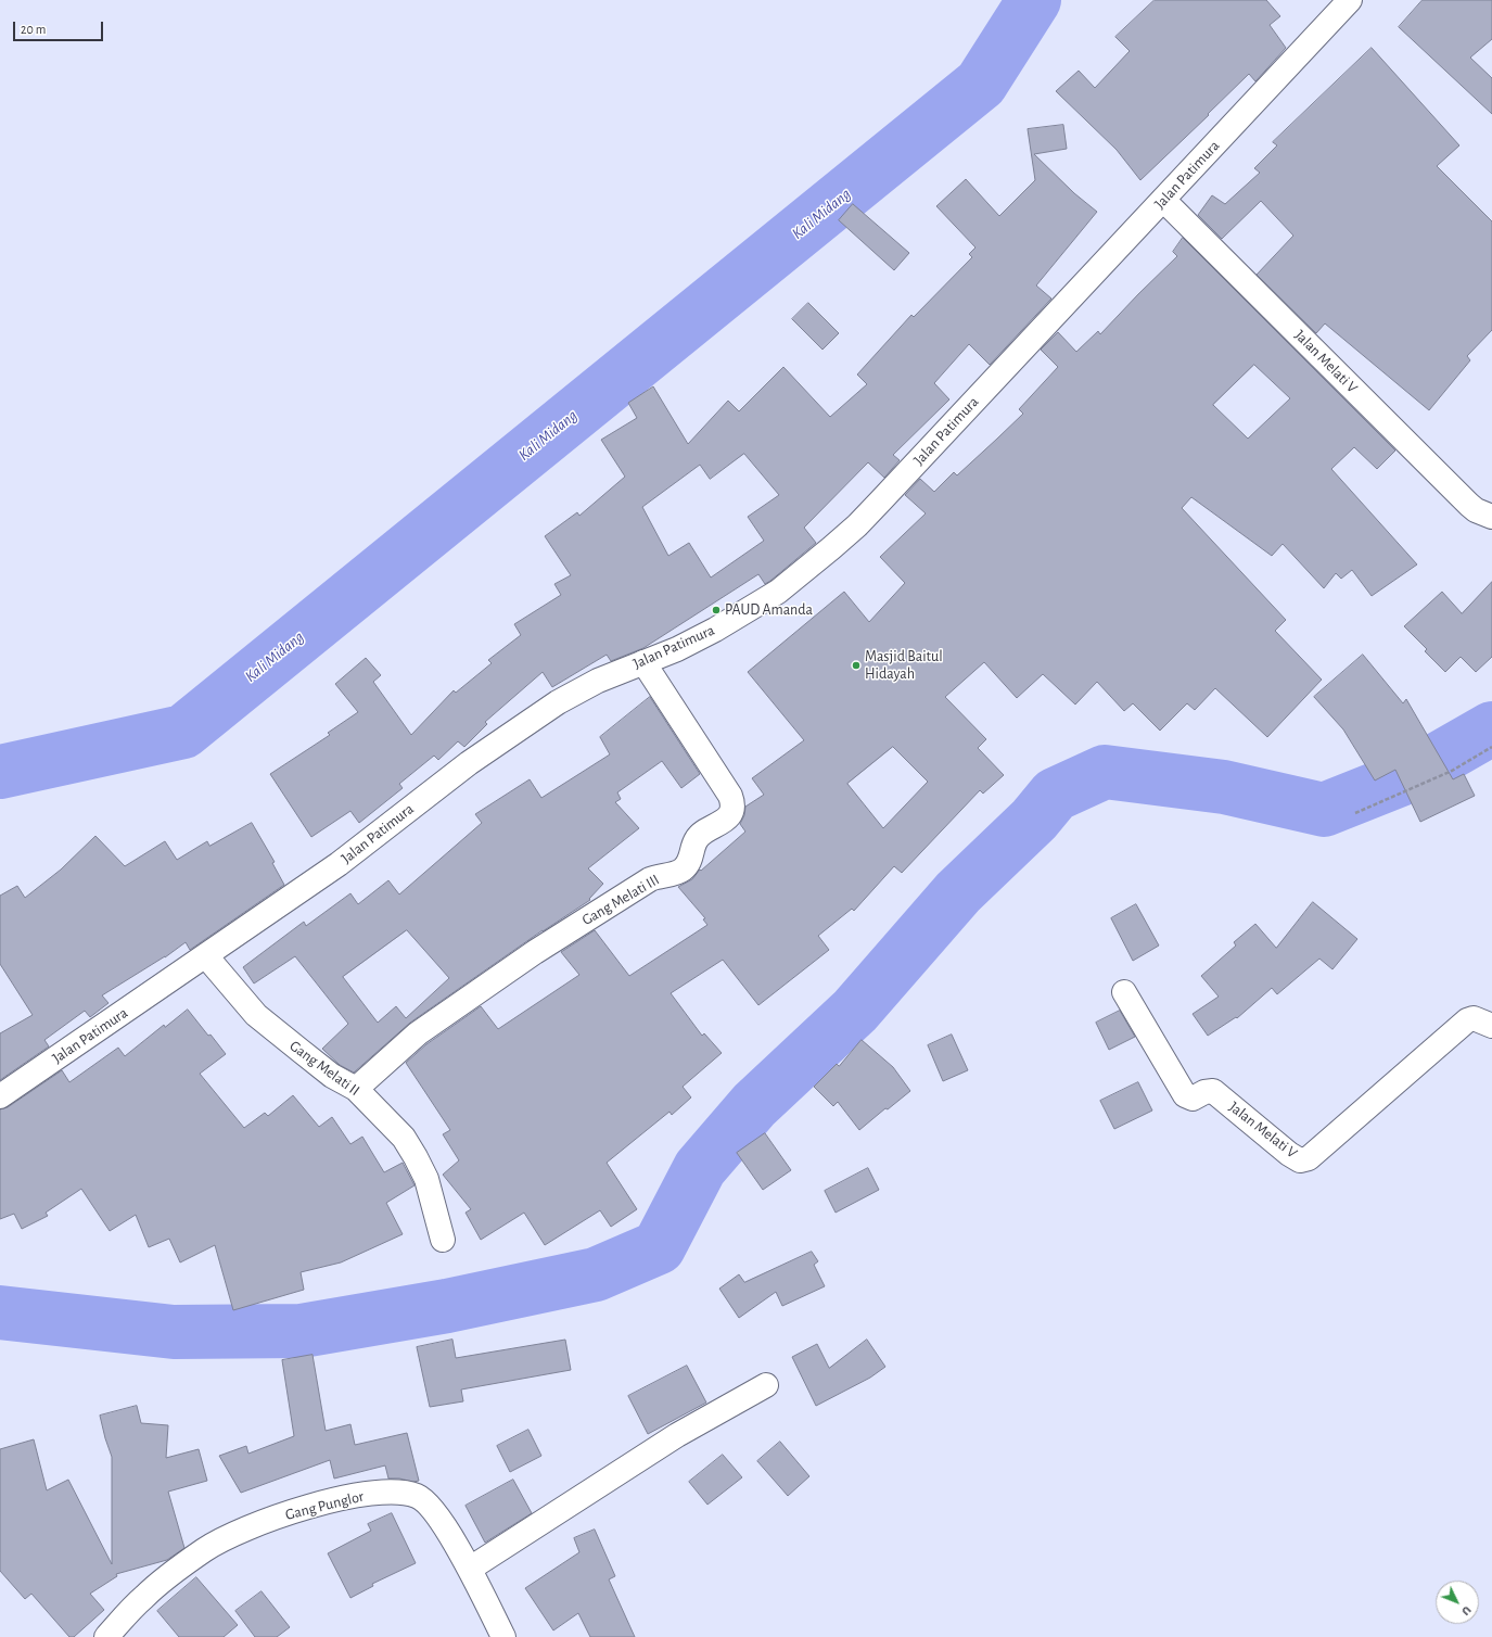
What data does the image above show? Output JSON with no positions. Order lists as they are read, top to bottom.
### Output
{
  "streets": {
    "street": [
      "Jalan Patimura",
      "Jalan Melati V",
      "Gang Melati III",
      "Gang Melati II",
      "Gang Punglor"
    ]
  },
  "crossings": [
    ["Jalan Patimura", "Jalan Melati V"],
    ["Jalan Patimura", "Gang Melati III"],
    ["Jalan Patimura", "Gang Melati II"],
    ["Gang Melati III", "Gang Melati II"]
  ],
  "water": ["Kali Midang"],
  "places": ["PAUD Amanda", "Masjid Baitul Hidayah"],
  "scale_bar": "20 m",
  "north": "bottom right"
}
